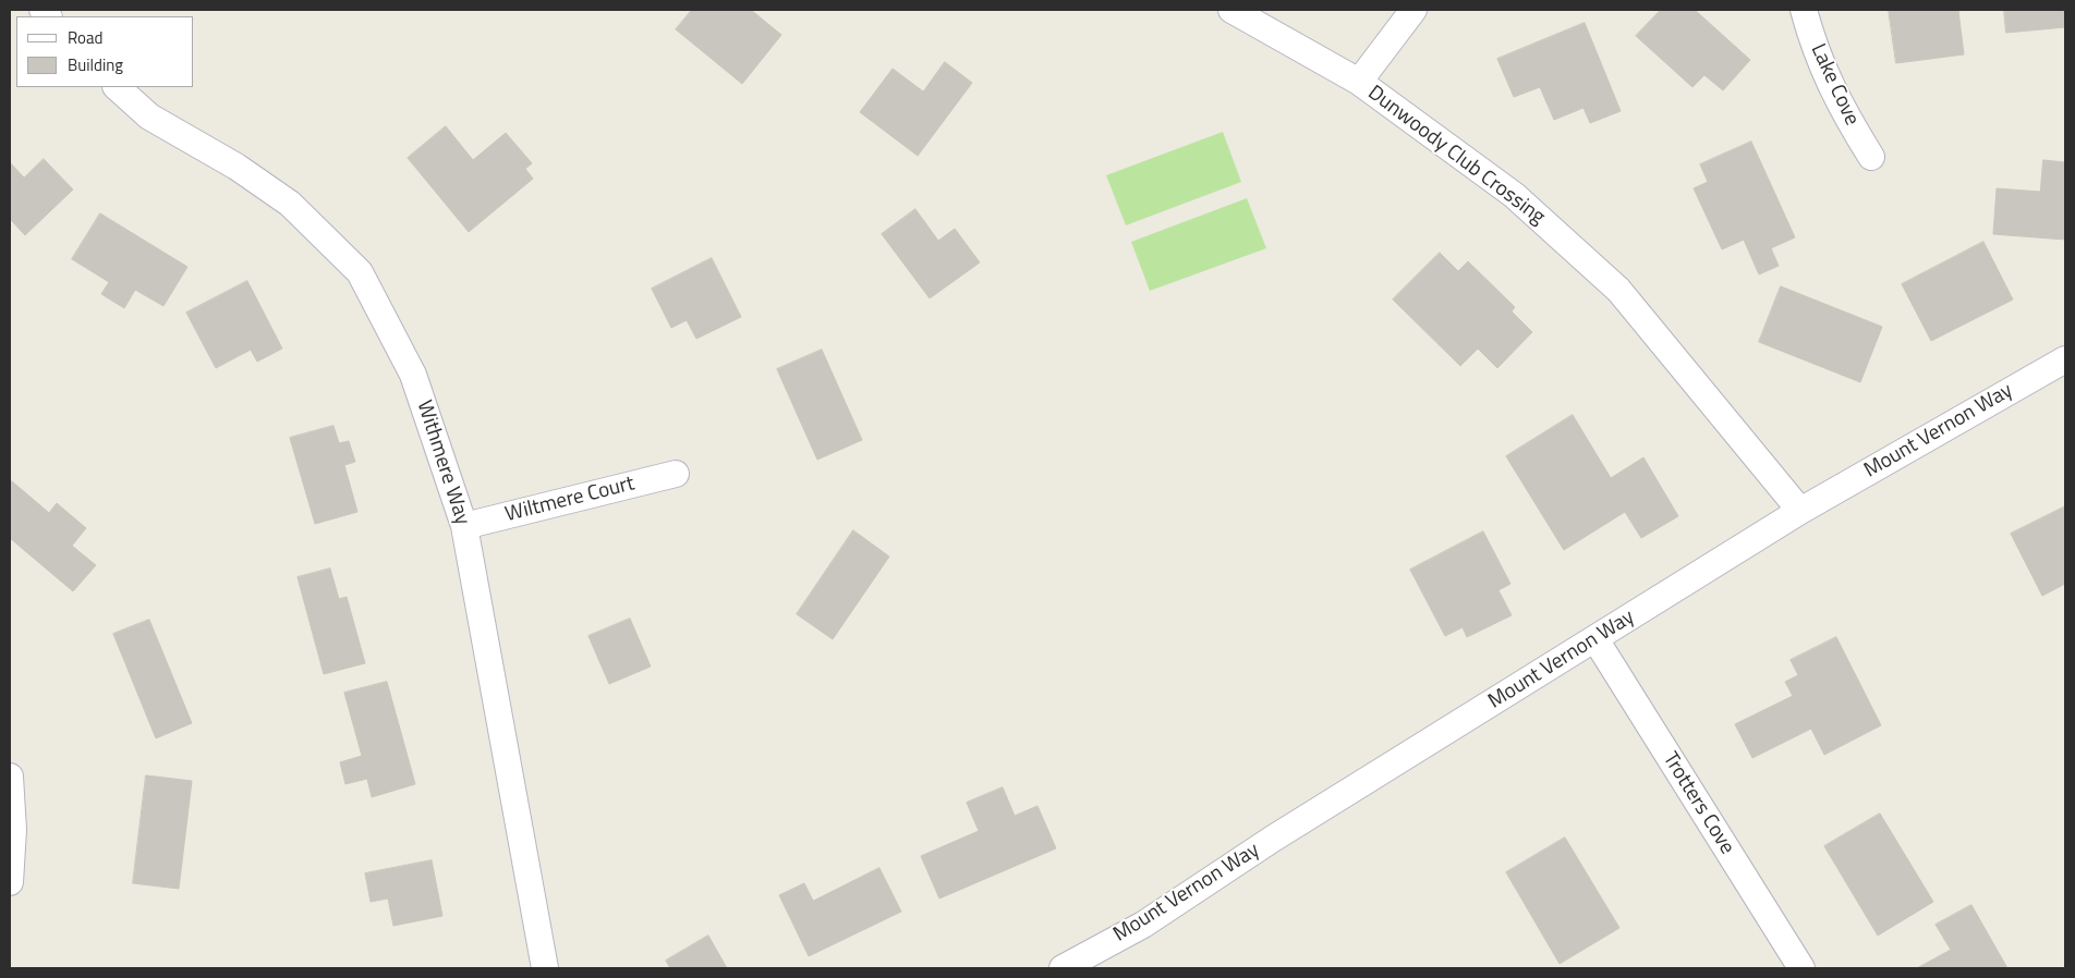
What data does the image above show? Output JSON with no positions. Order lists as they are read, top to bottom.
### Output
{
  "streets": {
    "street": [
      "Lake Cove",
      "Dunwoody Club Crossing",
      "Mount Vernon Way",
      "Withmere Way",
      "Wiltmere Court",
      "Trotters Cove"
    ]
  },
  "crossings": [
    ["Dunwoody Club Crossing", "Mount Vernon Way"],
    ["Mount Vernon Way", "Trotters Cove"],
    ["Withmere Way", "Wiltmere Court"]
  ],
  "legend": ["Road", "Building"]
}
